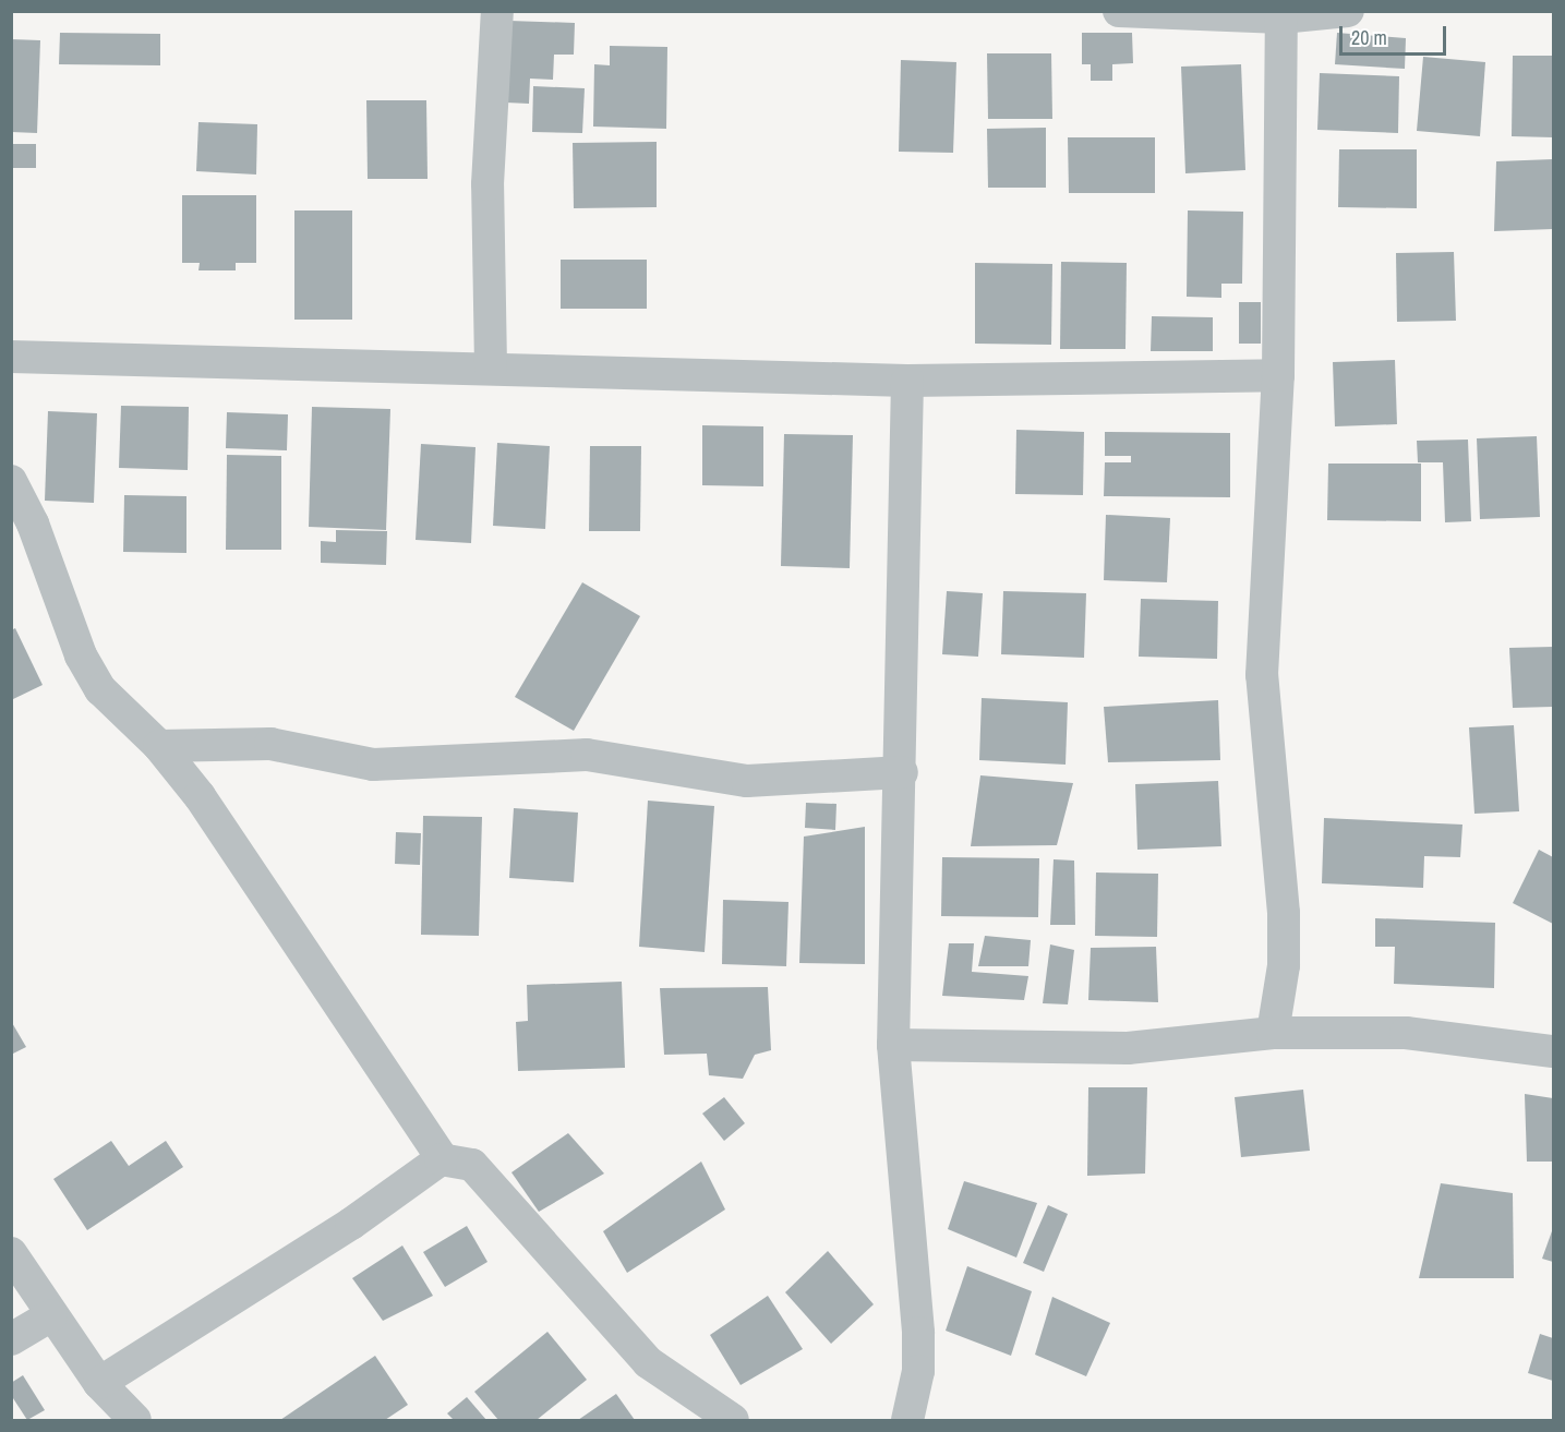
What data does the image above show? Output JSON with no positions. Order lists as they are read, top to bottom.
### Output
{
  "scale_bar": "20 m"
}
